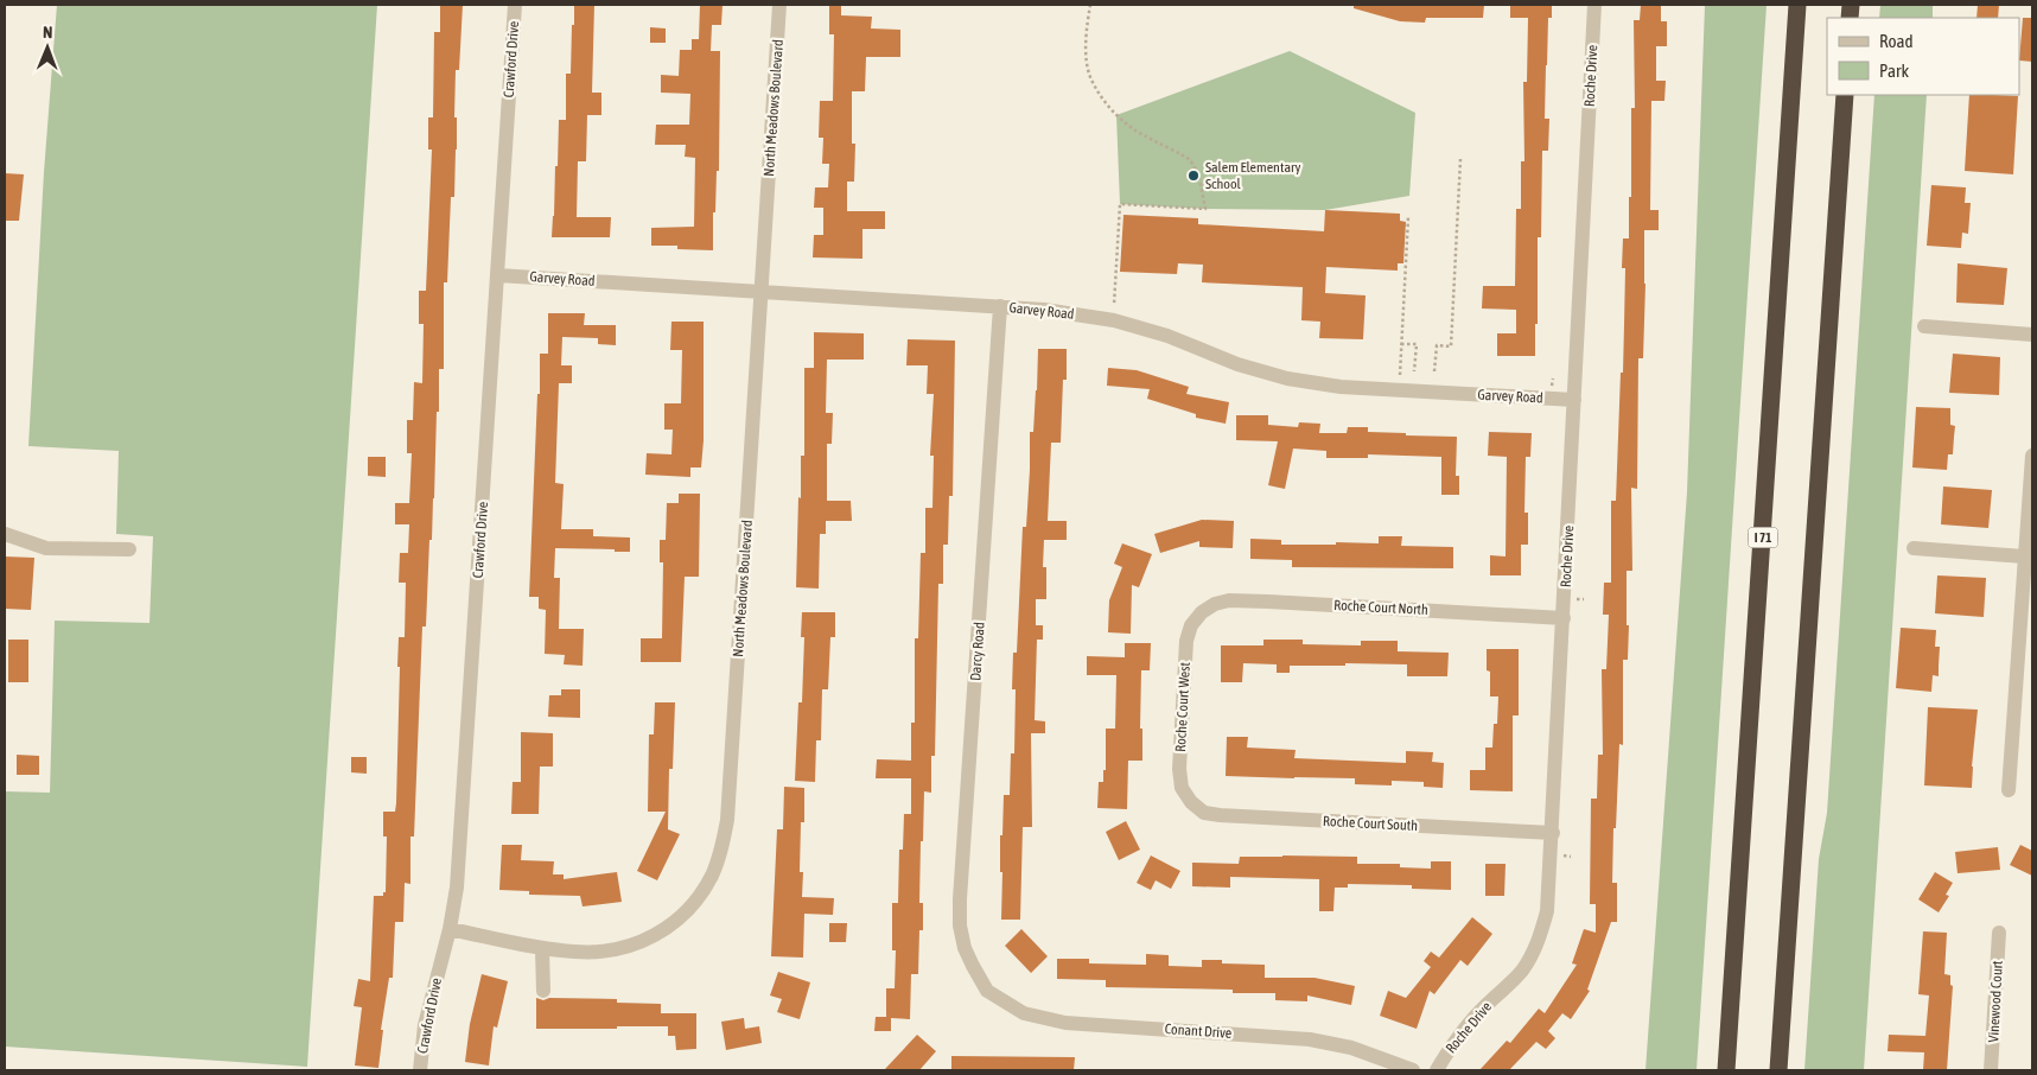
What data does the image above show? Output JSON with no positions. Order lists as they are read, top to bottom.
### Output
{
  "streets": {
    "highway": ["I 71"],
    "street": [
      "Crawford Drive",
      "Roche Drive",
      "North Meadows Boulevard",
      "Garvey Road",
      "Roche Court North",
      "Darcy Road",
      "Roche Court West",
      "Roche Court South",
      "Vinewood Court",
      "Conant Drive"
    ]
  },
  "crossings": [
    ["Crawford Drive", "North Meadows Boulevard"],
    ["Crawford Drive", "Garvey Road"],
    ["Roche Drive", "Garvey Road"],
    ["Roche Drive", "Roche Court North"],
    ["Roche Drive", "Roche Court South"],
    ["North Meadows Boulevard", "Garvey Road"],
    ["Garvey Road", "Darcy Road"],
    ["Roche Court North", "Roche Court West"],
    ["Darcy Road", "Conant Drive"],
    ["Roche Court West", "Roche Court South"]
  ],
  "places": ["Salem Elementary School"],
  "legend": ["Road", "Park"],
  "north": "top"
}
